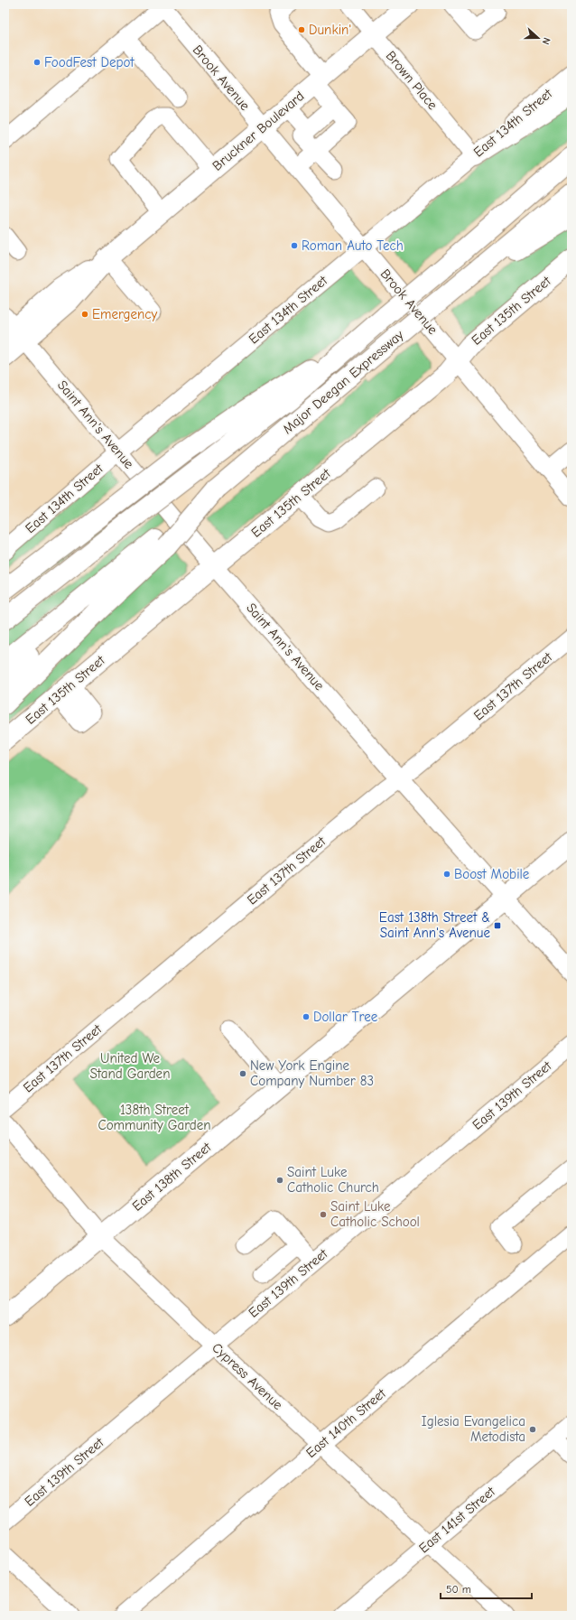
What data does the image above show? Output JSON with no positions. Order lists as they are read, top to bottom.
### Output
{
  "streets": {
    "main road": [
      "Bruckner Boulevard",
      "East 135th Street",
      "Major Deegan Expressway",
      "East 138th Street"
    ],
    "street": [
      "Brook Avenue",
      "Brown Place",
      "East 134th Street",
      "Saint Ann's Avenue",
      "East 137th Street",
      "East 139th Street",
      "Cypress Avenue",
      "East 140th Street",
      "East 141st Street"
    ]
  },
  "crossings": [
    ["Brook Avenue", "East 134th Street"],
    ["Brook Avenue", "Bruckner Boulevard"],
    ["Brook Avenue", "East 135th Street"],
    ["Brown Place", "East 134th Street"],
    ["Brown Place", "Bruckner Boulevard"],
    ["East 134th Street", "Saint Ann's Avenue"],
    ["Bruckner Boulevard", "Saint Ann's Avenue"],
    ["East 135th Street", "Saint Ann's Avenue"],
    ["Saint Ann's Avenue", "East 137th Street"],
    ["Saint Ann's Avenue", "East 138th Street"],
    ["East 139th Street", "Cypress Avenue"],
    ["East 138th Street", "Cypress Avenue"],
    ["Cypress Avenue", "East 140th Street"],
    ["Cypress Avenue", "East 141st Street"]
  ],
  "parks": ["United We Stand Garden", "138th Street Community Garden"],
  "places": {
    "other": [
      "Dunkin'",
      "FoodFest Depot",
      "Roman Auto Tech",
      "Emergency",
      "Boost Mobile",
      "Dollar Tree",
      "New York Engine Company Number 83",
      "Saint Luke Catholic Church",
      "Saint Luke Catholic School",
      "Iglesia Evangelica Metodista"
    ],
    "transit": ["East 138th Street & Saint Ann's Avenue"]
  },
  "scale_bar": "50 m",
  "north": "right"
}
